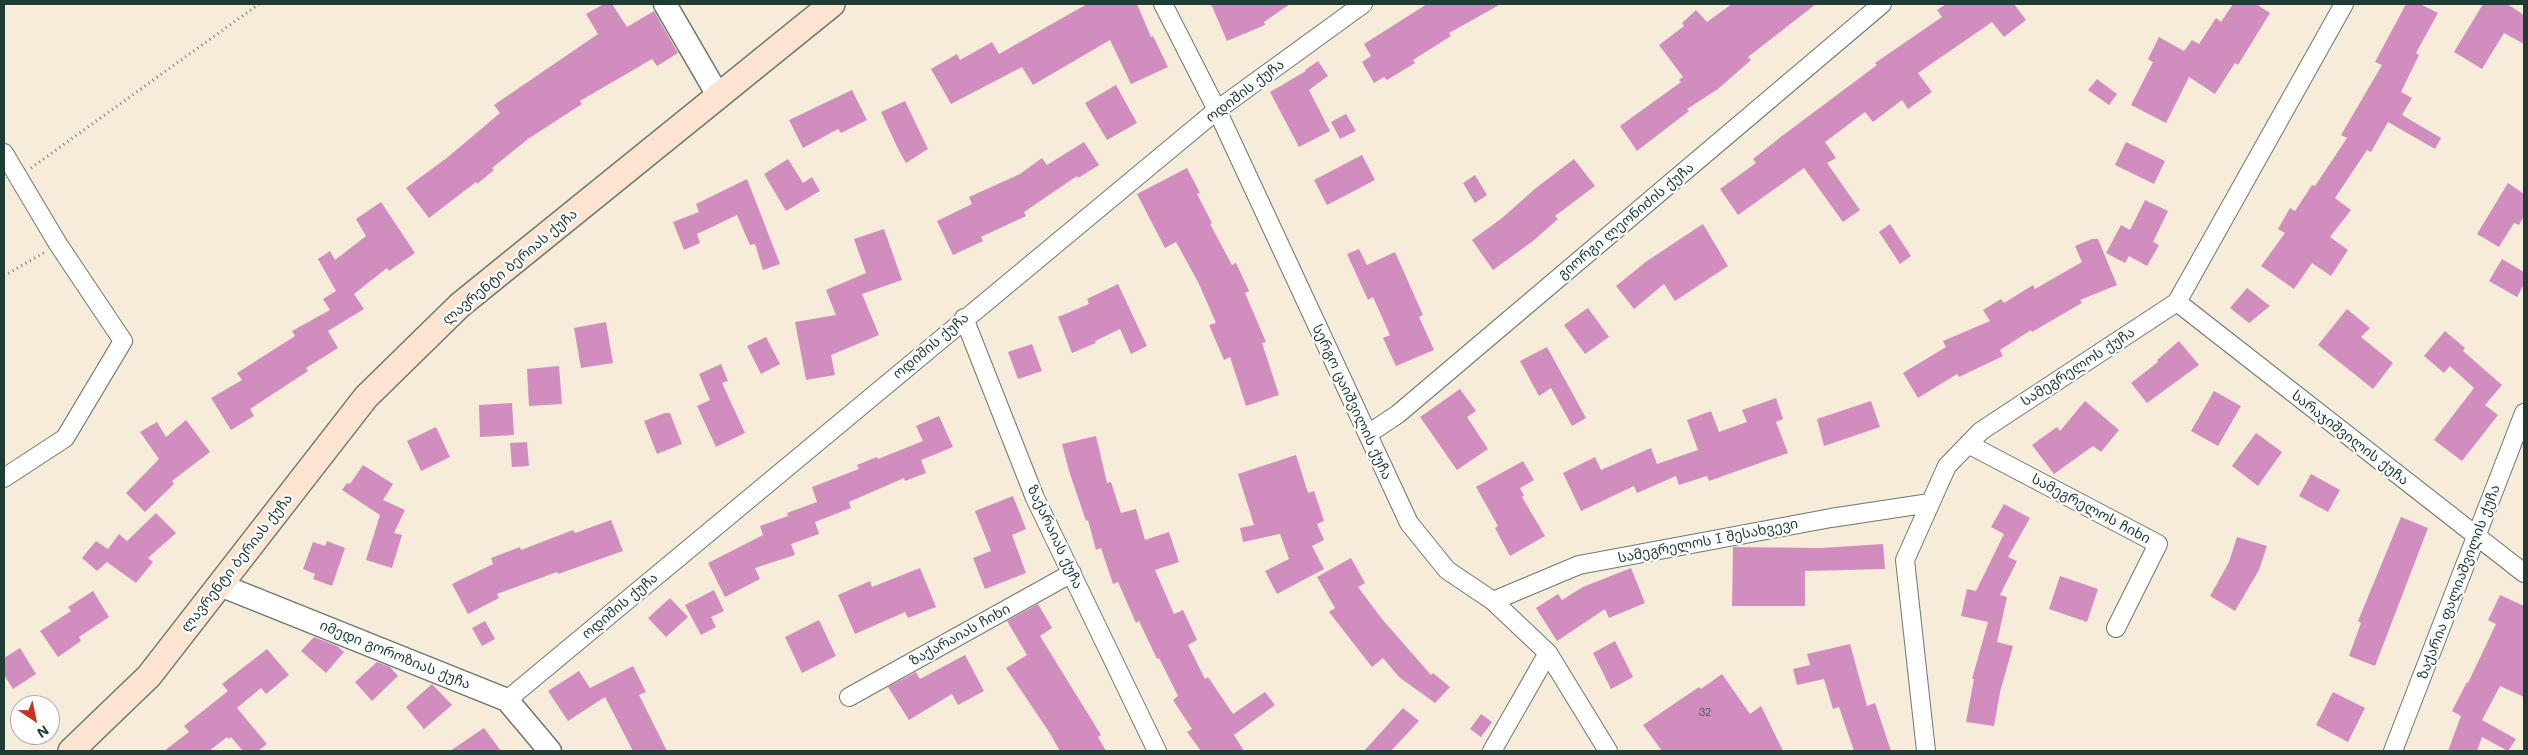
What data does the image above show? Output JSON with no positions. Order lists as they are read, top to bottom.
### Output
{
  "streets": {
    "main road": ["ლავრენტი ბერიას ქუჩა"],
    "street": [
      "ოდიშის ქუჩა",
      "გიორგი ლეონიძის ქუჩა",
      "სამეგრელოს ქუჩა",
      "სერგო ცაიშვილის ქუჩა",
      "სარაჯიშვილის ქუჩა",
      "სამეგრელოს ჩიხი",
      "ზაქარაიას ქუჩა",
      "სამეგრელოს I შესახვევი",
      "ზაქარია ფალიაშვილის ქუჩა",
      "ზაქარაიას ჩიხი",
      "იმედი გოროზიას ქუჩა"
    ]
  },
  "crossings": [
    ["ოდიშის ქუჩა", "სერგო ცაიშვილის ქუჩა"],
    ["ოდიშის ქუჩა", "ზაქარაიას ქუჩა"],
    ["ოდიშის ქუჩა", "იმედი გოროზიას ქუჩა"],
    ["გიორგი ლეონიძის ქუჩა", "სერგო ცაიშვილის ქუჩა"],
    ["ლავრენტი ბერიას ქუჩა", "იმედი გოროზიას ქუჩა"],
    ["სამეგრელოს ქუჩა", "სარაჯიშვილის ქუჩა"],
    ["სამეგრელოს ქუჩა", "სამეგრელოს ჩიხი"],
    ["სამეგრელოს ქუჩა", "სამეგრელოს I შესახვევი"],
    ["სერგო ცაიშვილის ქუჩა", "სამეგრელოს I შესახვევი"],
    ["სარაჯიშვილის ქუჩა", "ზაქარია ფალიაშვილის ქუჩა"],
    ["ზაქარაიას ქუჩა", "ზაქარაიას ჩიხი"]
  ],
  "house_numbers": ["32"],
  "north": "bottom right"
}
